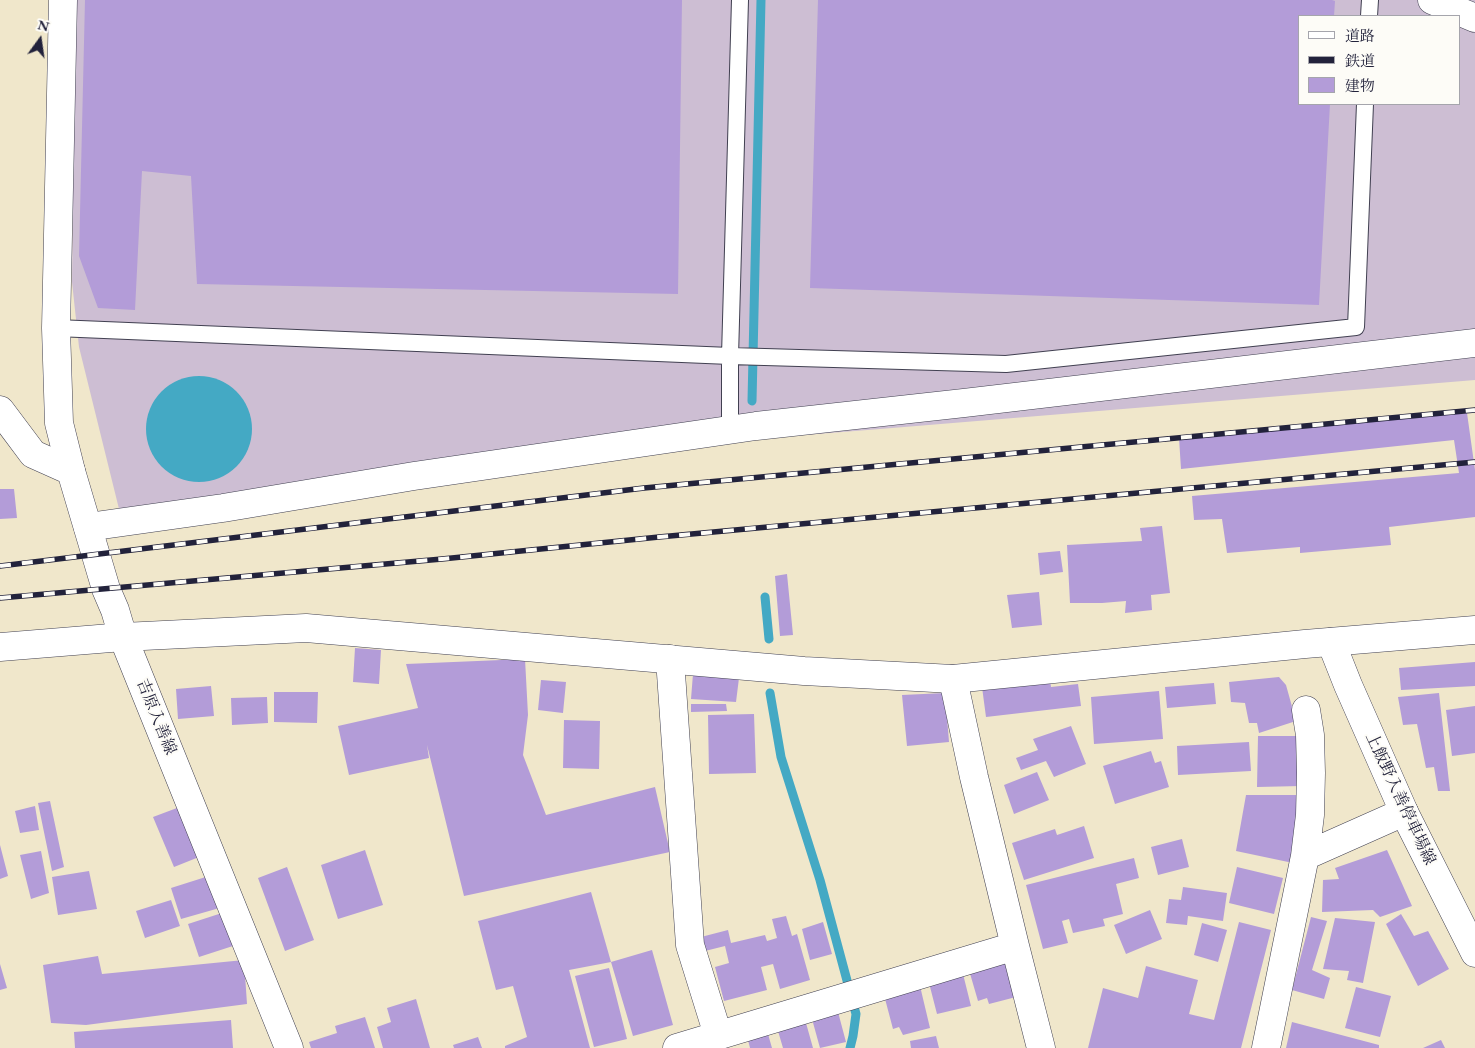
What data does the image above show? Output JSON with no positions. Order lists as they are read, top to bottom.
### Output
{
  "streets": {
    "street": ["吉原入善線", "上飯野入善停車場線"]
  },
  "legend": ["道路", "鉄道", "建物"],
  "north": "top"
}
